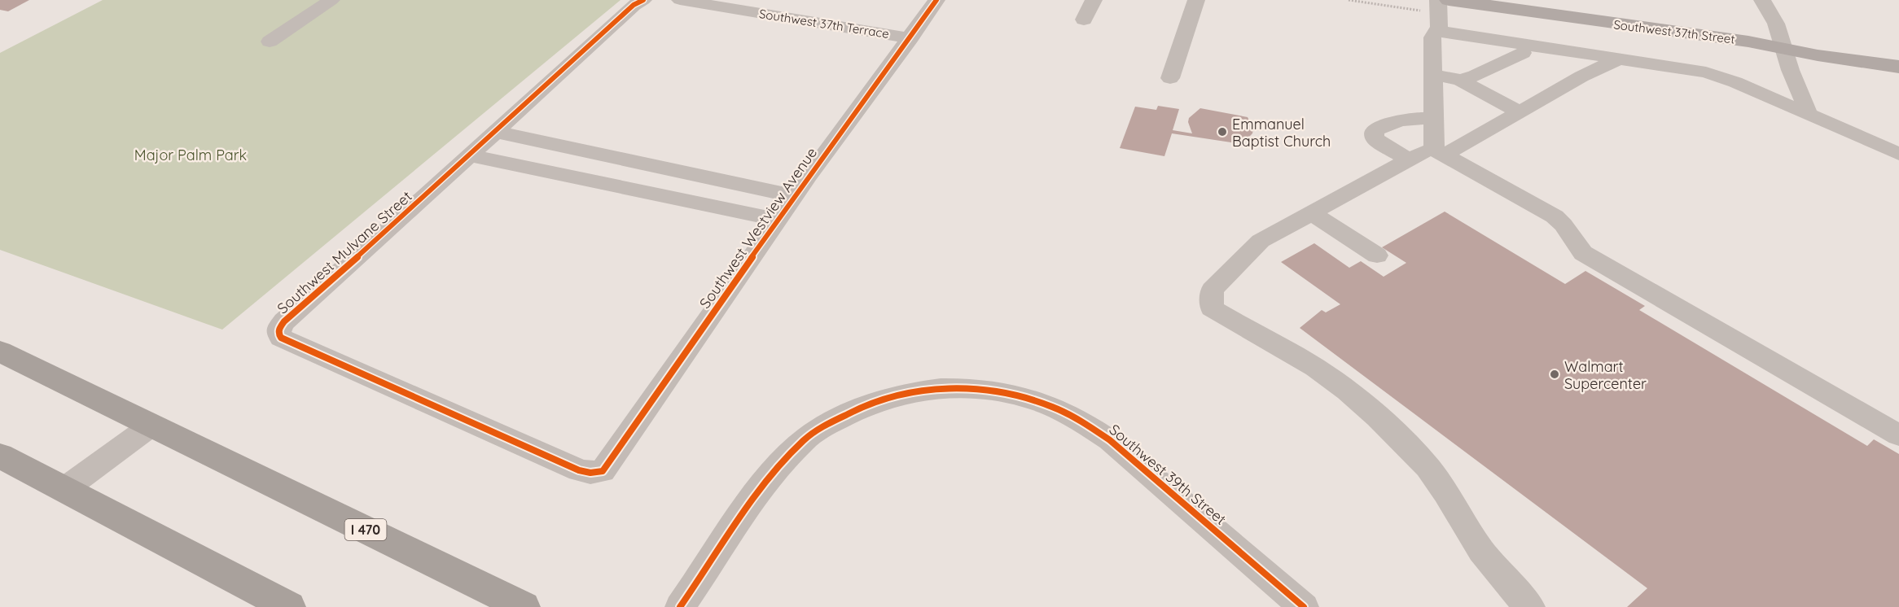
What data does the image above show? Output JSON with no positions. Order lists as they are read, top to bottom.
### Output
{
  "streets": {
    "highway": ["I 470"],
    "main road": ["Southwest 37th Street"],
    "street": [
      "Southwest 37th Terrace",
      "Southwest Westview Avenue",
      "Southwest Mulvane Street",
      "Southwest 39th Street"
    ]
  },
  "crossings": [
    ["Southwest 37th Terrace", "Southwest Westview Avenue"],
    ["Southwest Westview Avenue", "Southwest Mulvane Street"]
  ],
  "parks": ["Major Palm Park"],
  "places": ["Emmanuel Baptist Church", "Walmart Supercenter"]
}
